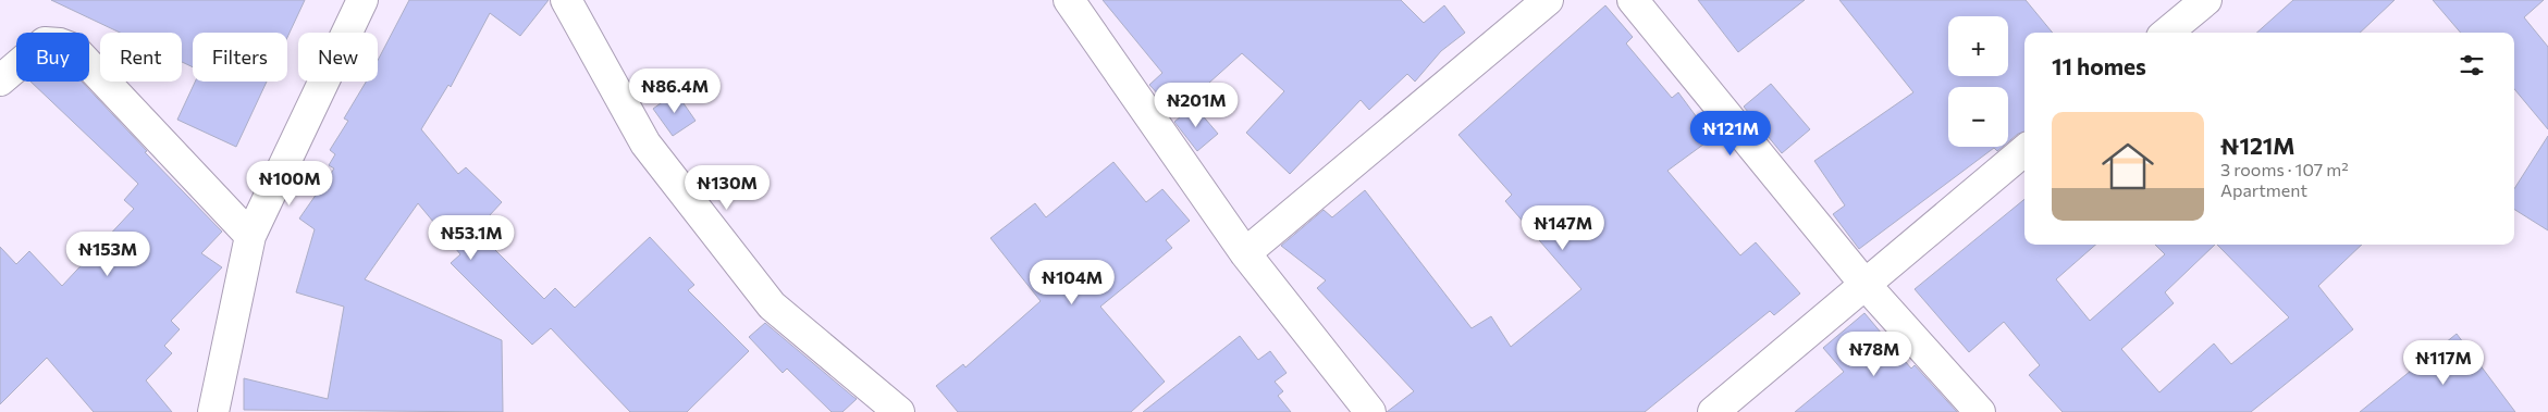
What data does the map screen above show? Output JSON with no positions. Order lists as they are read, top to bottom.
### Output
{
  "page": {
    "map_buttons": ["+", "−"],
    "chip": [
      "Buy",
      "Rent",
      "Filters",
      "New"
    ],
    "heading": "11 homes",
    "price": [
      "₦86.4M",
      "₦201M",
      "₦121M",
      "₦100M",
      "₦130M",
      "₦147M",
      "₦53.1M",
      "₦153M",
      "₦104M",
      "₦78M",
      "₦117M"
    ],
    "list": [
      {
        "name": "₦121M",
        "note": "3 rooms · 107 m² · Apartment"
      }
    ]
  }
}
